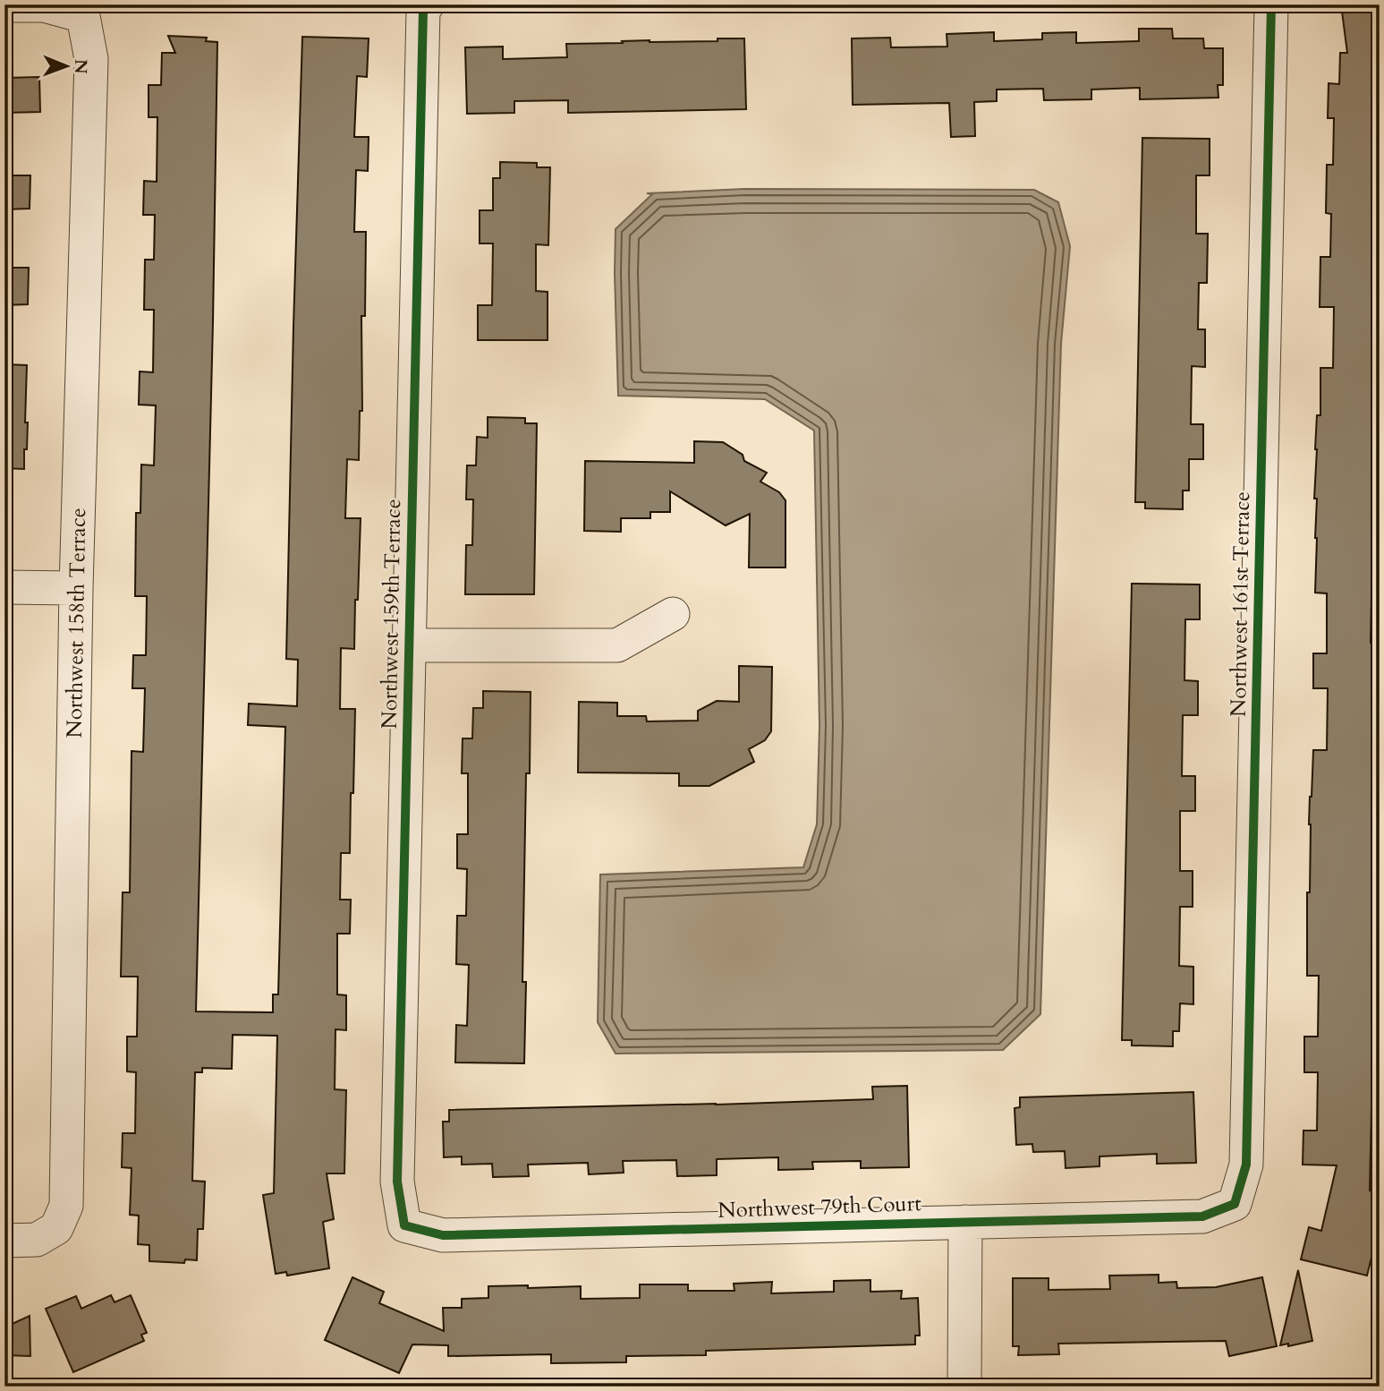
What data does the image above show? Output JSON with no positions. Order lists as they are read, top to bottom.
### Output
{
  "streets": {
    "street": [
      "Northwest 161st Terrace",
      "Northwest 159th Terrace",
      "Northwest 158th Terrace",
      "Northwest 79th Court"
    ]
  },
  "crossings": [
    ["Northwest 161st Terrace", "Northwest 79th Court"],
    ["Northwest 159th Terrace", "Northwest 79th Court"]
  ],
  "north": "right"
}
